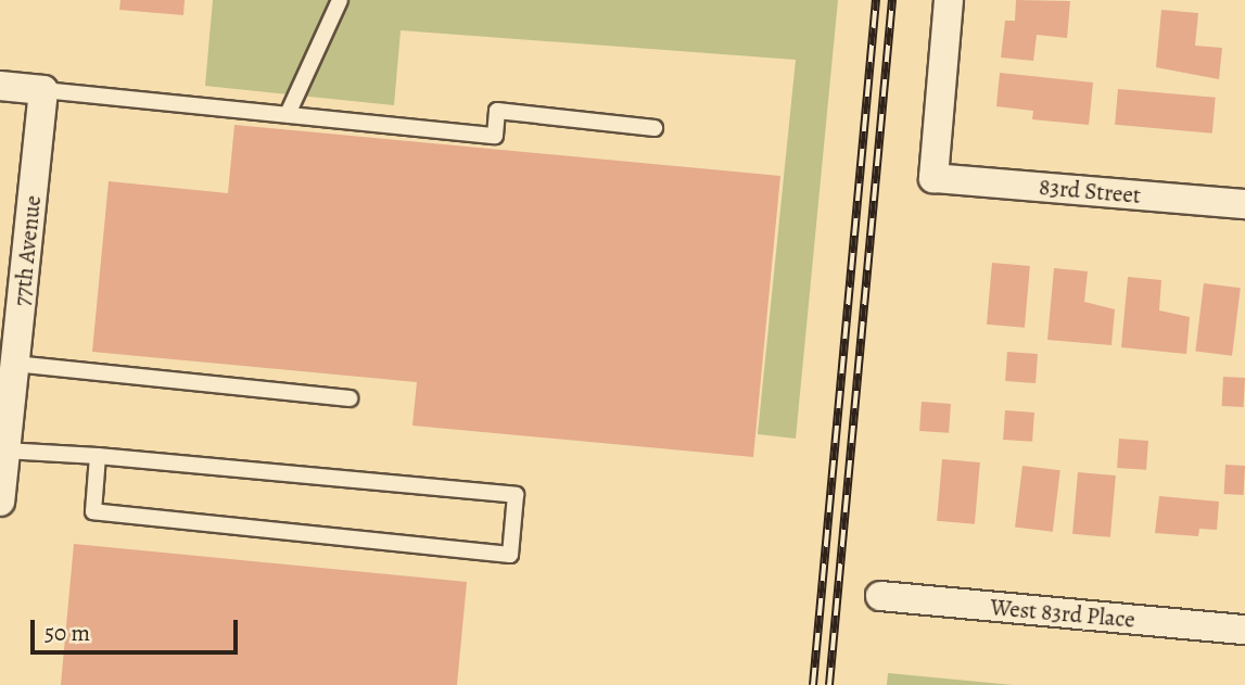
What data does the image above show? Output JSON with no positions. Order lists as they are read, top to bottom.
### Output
{
  "streets": {
    "street": ["83rd Street", "77th Avenue", "West 83rd Place"]
  },
  "scale_bar": "50 m"
}
